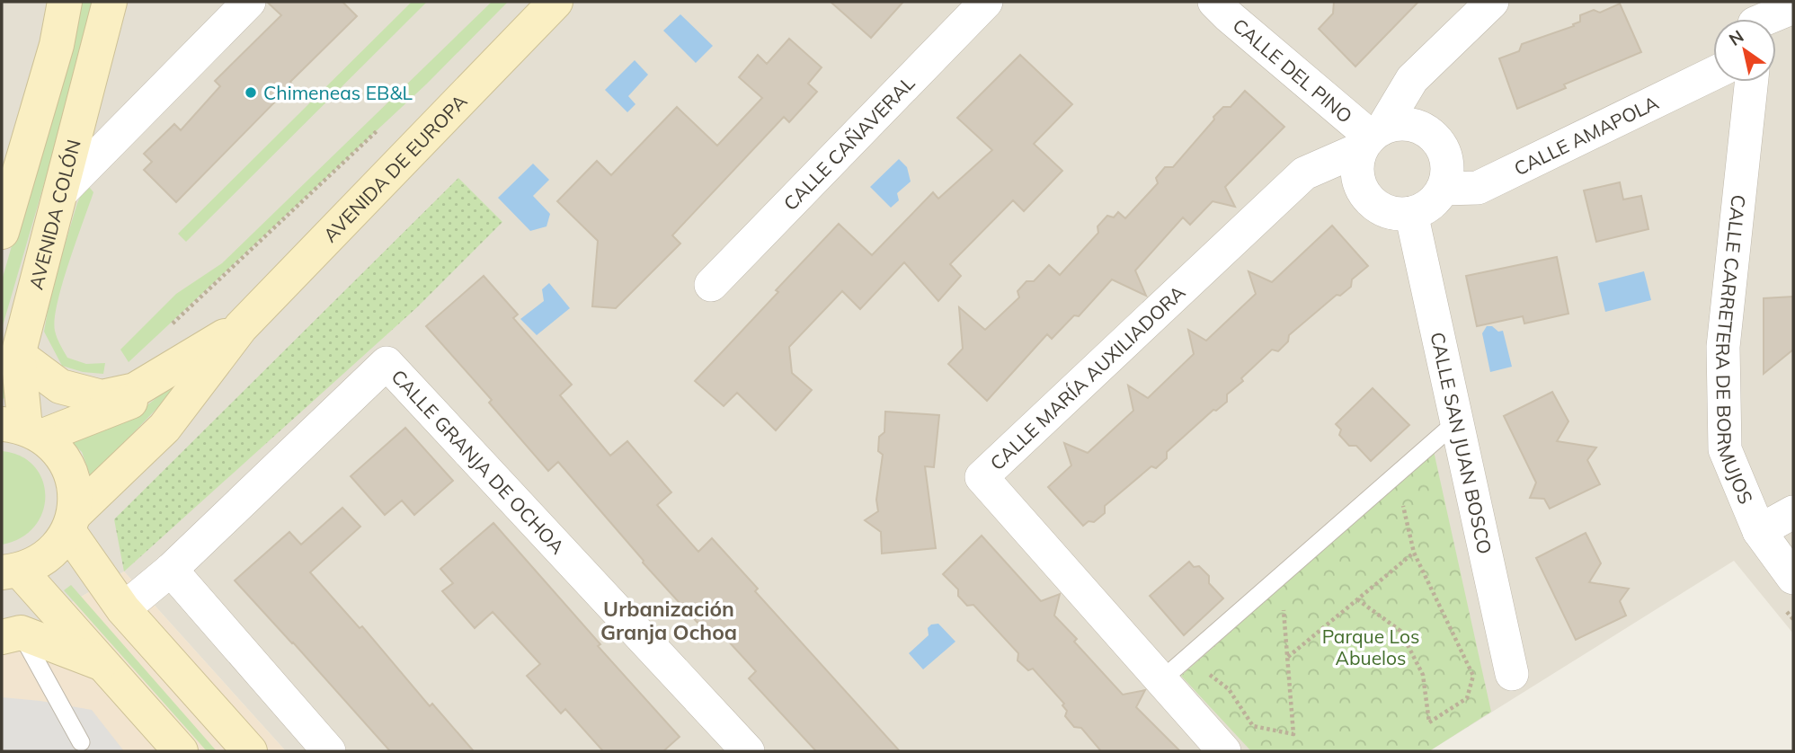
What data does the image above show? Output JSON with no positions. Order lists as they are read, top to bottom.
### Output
{
  "streets": {
    "main road": ["AVENIDA DE EUROPA", "AVENIDA COLÓN"],
    "street": [
      "CALLE DEL PINO",
      "CALLE AMAPOLA",
      "CALLE CAÑAVERAL",
      "CALLE CARRETERA DE BORMUJOS",
      "CALLE MARÍA AUXILIADORA",
      "CALLE SAN JUAN BOSCO",
      "CALLE GRANJA DE OCHOA"
    ]
  },
  "crossings": [
    ["CALLE DEL PINO", "CALLE AMAPOLA"],
    ["CALLE DEL PINO", "CALLE MARÍA AUXILIADORA"],
    ["CALLE DEL PINO", "CALLE SAN JUAN BOSCO"],
    ["CALLE AMAPOLA", "CALLE MARÍA AUXILIADORA"],
    ["CALLE AMAPOLA", "CALLE SAN JUAN BOSCO"],
    ["AVENIDA DE EUROPA", "AVENIDA COLÓN"],
    ["CALLE MARÍA AUXILIADORA", "CALLE SAN JUAN BOSCO"]
  ],
  "districts": ["Urbanización Granja Ochoa"],
  "parks": ["Parque Los Abuelos"],
  "places": ["Chimeneas EB&L"],
  "north": "top left"
}
